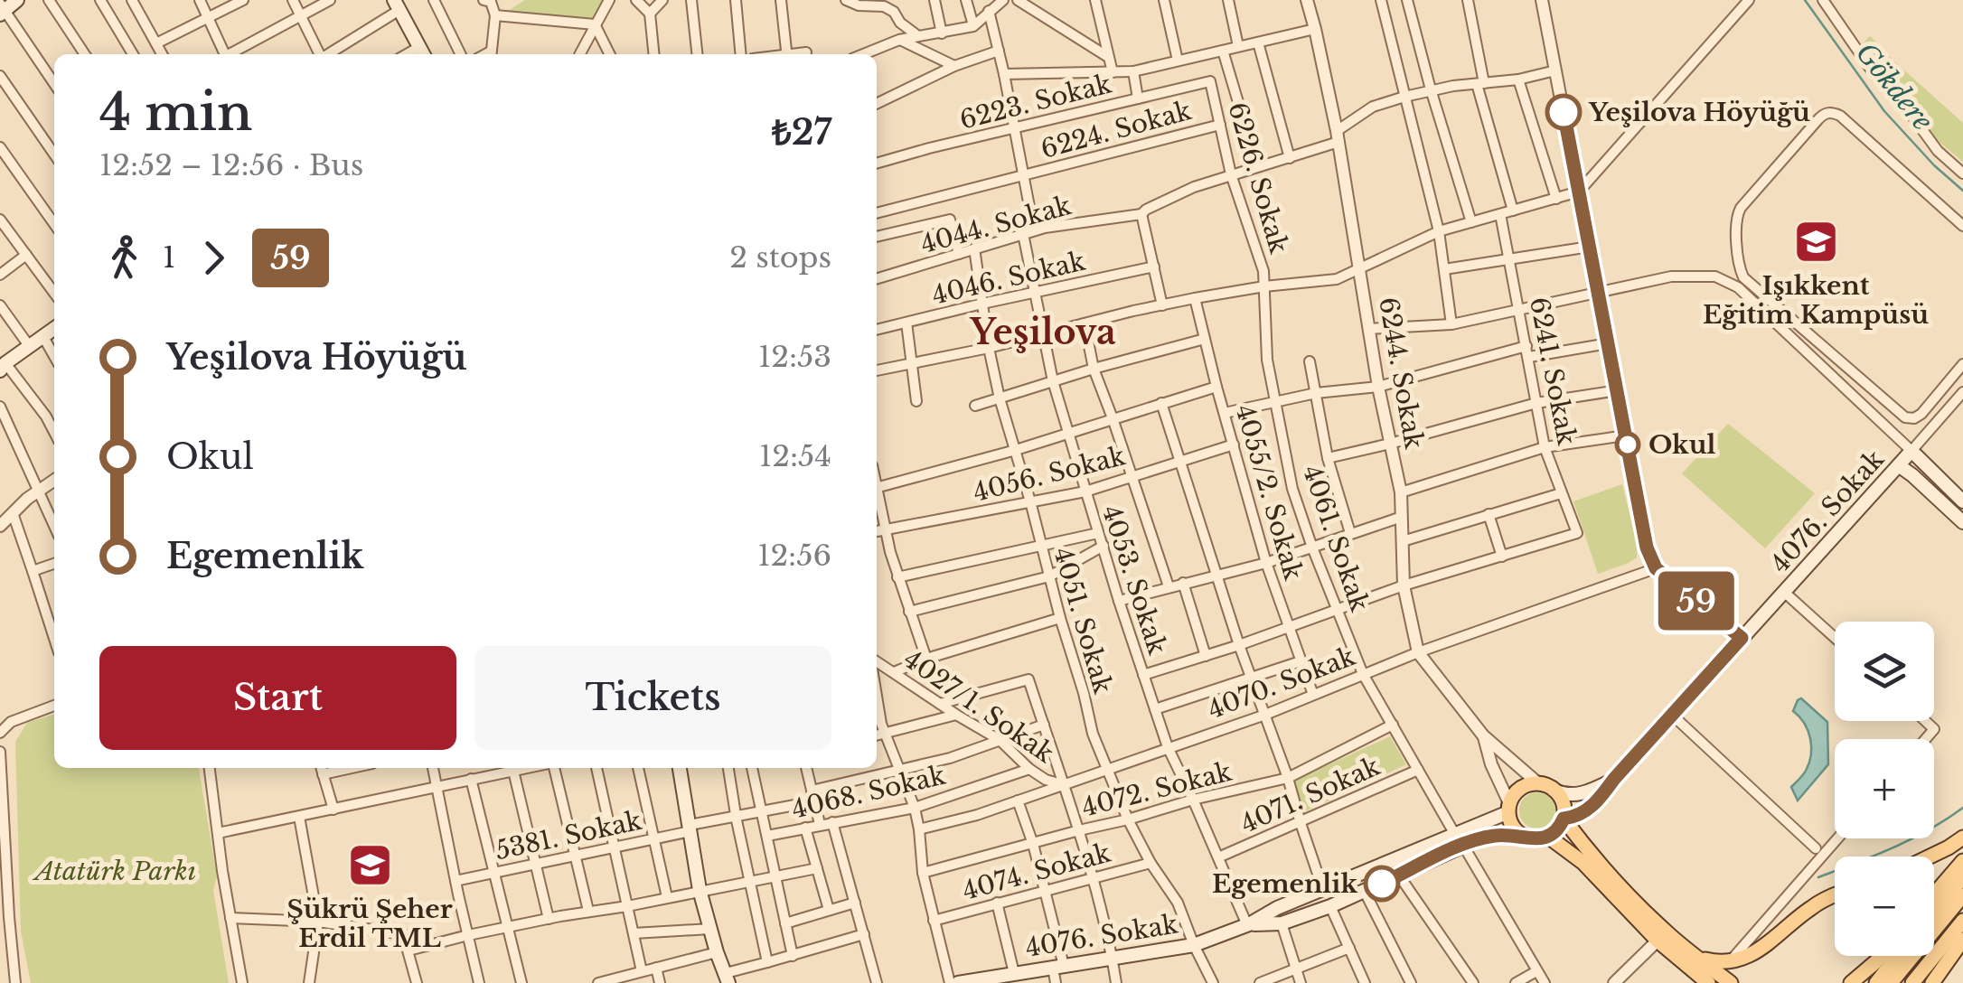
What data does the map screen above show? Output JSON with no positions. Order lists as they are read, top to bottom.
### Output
{
  "streets": {
    "main road": ["4076. Sokak"],
    "street": [
      "6223. Sokak",
      "6224. Sokak",
      "6226. Sokak",
      "4044. Sokak",
      "4046. Sokak",
      "6241. Sokak",
      "6244. Sokak",
      "4056. Sokak",
      "4055/2. Sokak",
      "4061. Sokak",
      "4053. Sokak",
      "4051. Sokak",
      "4070. Sokak",
      "4027/1. Sokak",
      "4072. Sokak",
      "4068. Sokak",
      "4071. Sokak",
      "5381. Sokak",
      "4074. Sokak"
    ]
  },
  "crossings": [
    ["6223. Sokak", "6226. Sokak"],
    ["6223. Sokak", "4053. Sokak"],
    ["6224. Sokak", "6226. Sokak"],
    ["6224. Sokak", "4053. Sokak"],
    ["6226. Sokak", "4044. Sokak"],
    ["6226. Sokak", "4061. Sokak"],
    ["4044. Sokak", "6244. Sokak"],
    ["4044. Sokak", "4053. Sokak"],
    ["4044. Sokak", "4051. Sokak"],
    ["4046. Sokak", "4053. Sokak"],
    ["4046. Sokak", "4051. Sokak"],
    ["6244. Sokak", "4076. Sokak"],
    ["6244. Sokak", "4070. Sokak"],
    ["4056. Sokak", "4055/2. Sokak"],
    ["4056. Sokak", "4053. Sokak"],
    ["4056. Sokak", "4051. Sokak"],
    ["4055/2. Sokak", "4070. Sokak"],
    ["4076. Sokak", "4061. Sokak"],
    ["4076. Sokak", "4053. Sokak"],
    ["4076. Sokak", "4051. Sokak"],
    ["4061. Sokak", "4070. Sokak"],
    ["4061. Sokak", "4072. Sokak"],
    ["4061. Sokak", "4071. Sokak"],
    ["4053. Sokak", "4070. Sokak"],
    ["4053. Sokak", "4072. Sokak"],
    ["4053. Sokak", "4071. Sokak"],
    ["4051. Sokak", "4070. Sokak"],
    ["4051. Sokak", "4072. Sokak"],
    ["4051. Sokak", "4074. Sokak"],
    ["4070. Sokak", "4027/1. Sokak"],
    ["4027/1. Sokak", "4068. Sokak"],
    ["4027/1. Sokak", "5381. Sokak"]
  ],
  "districts": ["Yeşilova"],
  "water": ["Gökdere"],
  "parks": ["Atatürk Parkı"],
  "places": {
    "other": ["Yeşilova Höyüğü", "Okul", "Egemenlik"],
    "school or university": ["Işıkkent Eğitim Kampüsü", "Şükrü Şeher Erdil TML"]
  },
  "lines": ["bus line 59"],
  "page": {
    "on_map": "59",
    "heading": ["4 min", "12:52 – 12:56 · Bus", "₺27"],
    "legs": ["1", "59", "2 stops"],
    "list": [
      {
        "name": "Yeşilova Höyüğü",
        "value": "12:53"
      },
      {
        "name": "Okul",
        "value": "12:54"
      },
      {
        "name": "Egemenlik",
        "value": "12:56"
      }
    ],
    "map_buttons": ["+", "−"],
    "buttons": ["Start", "Tickets"]
  }
}
